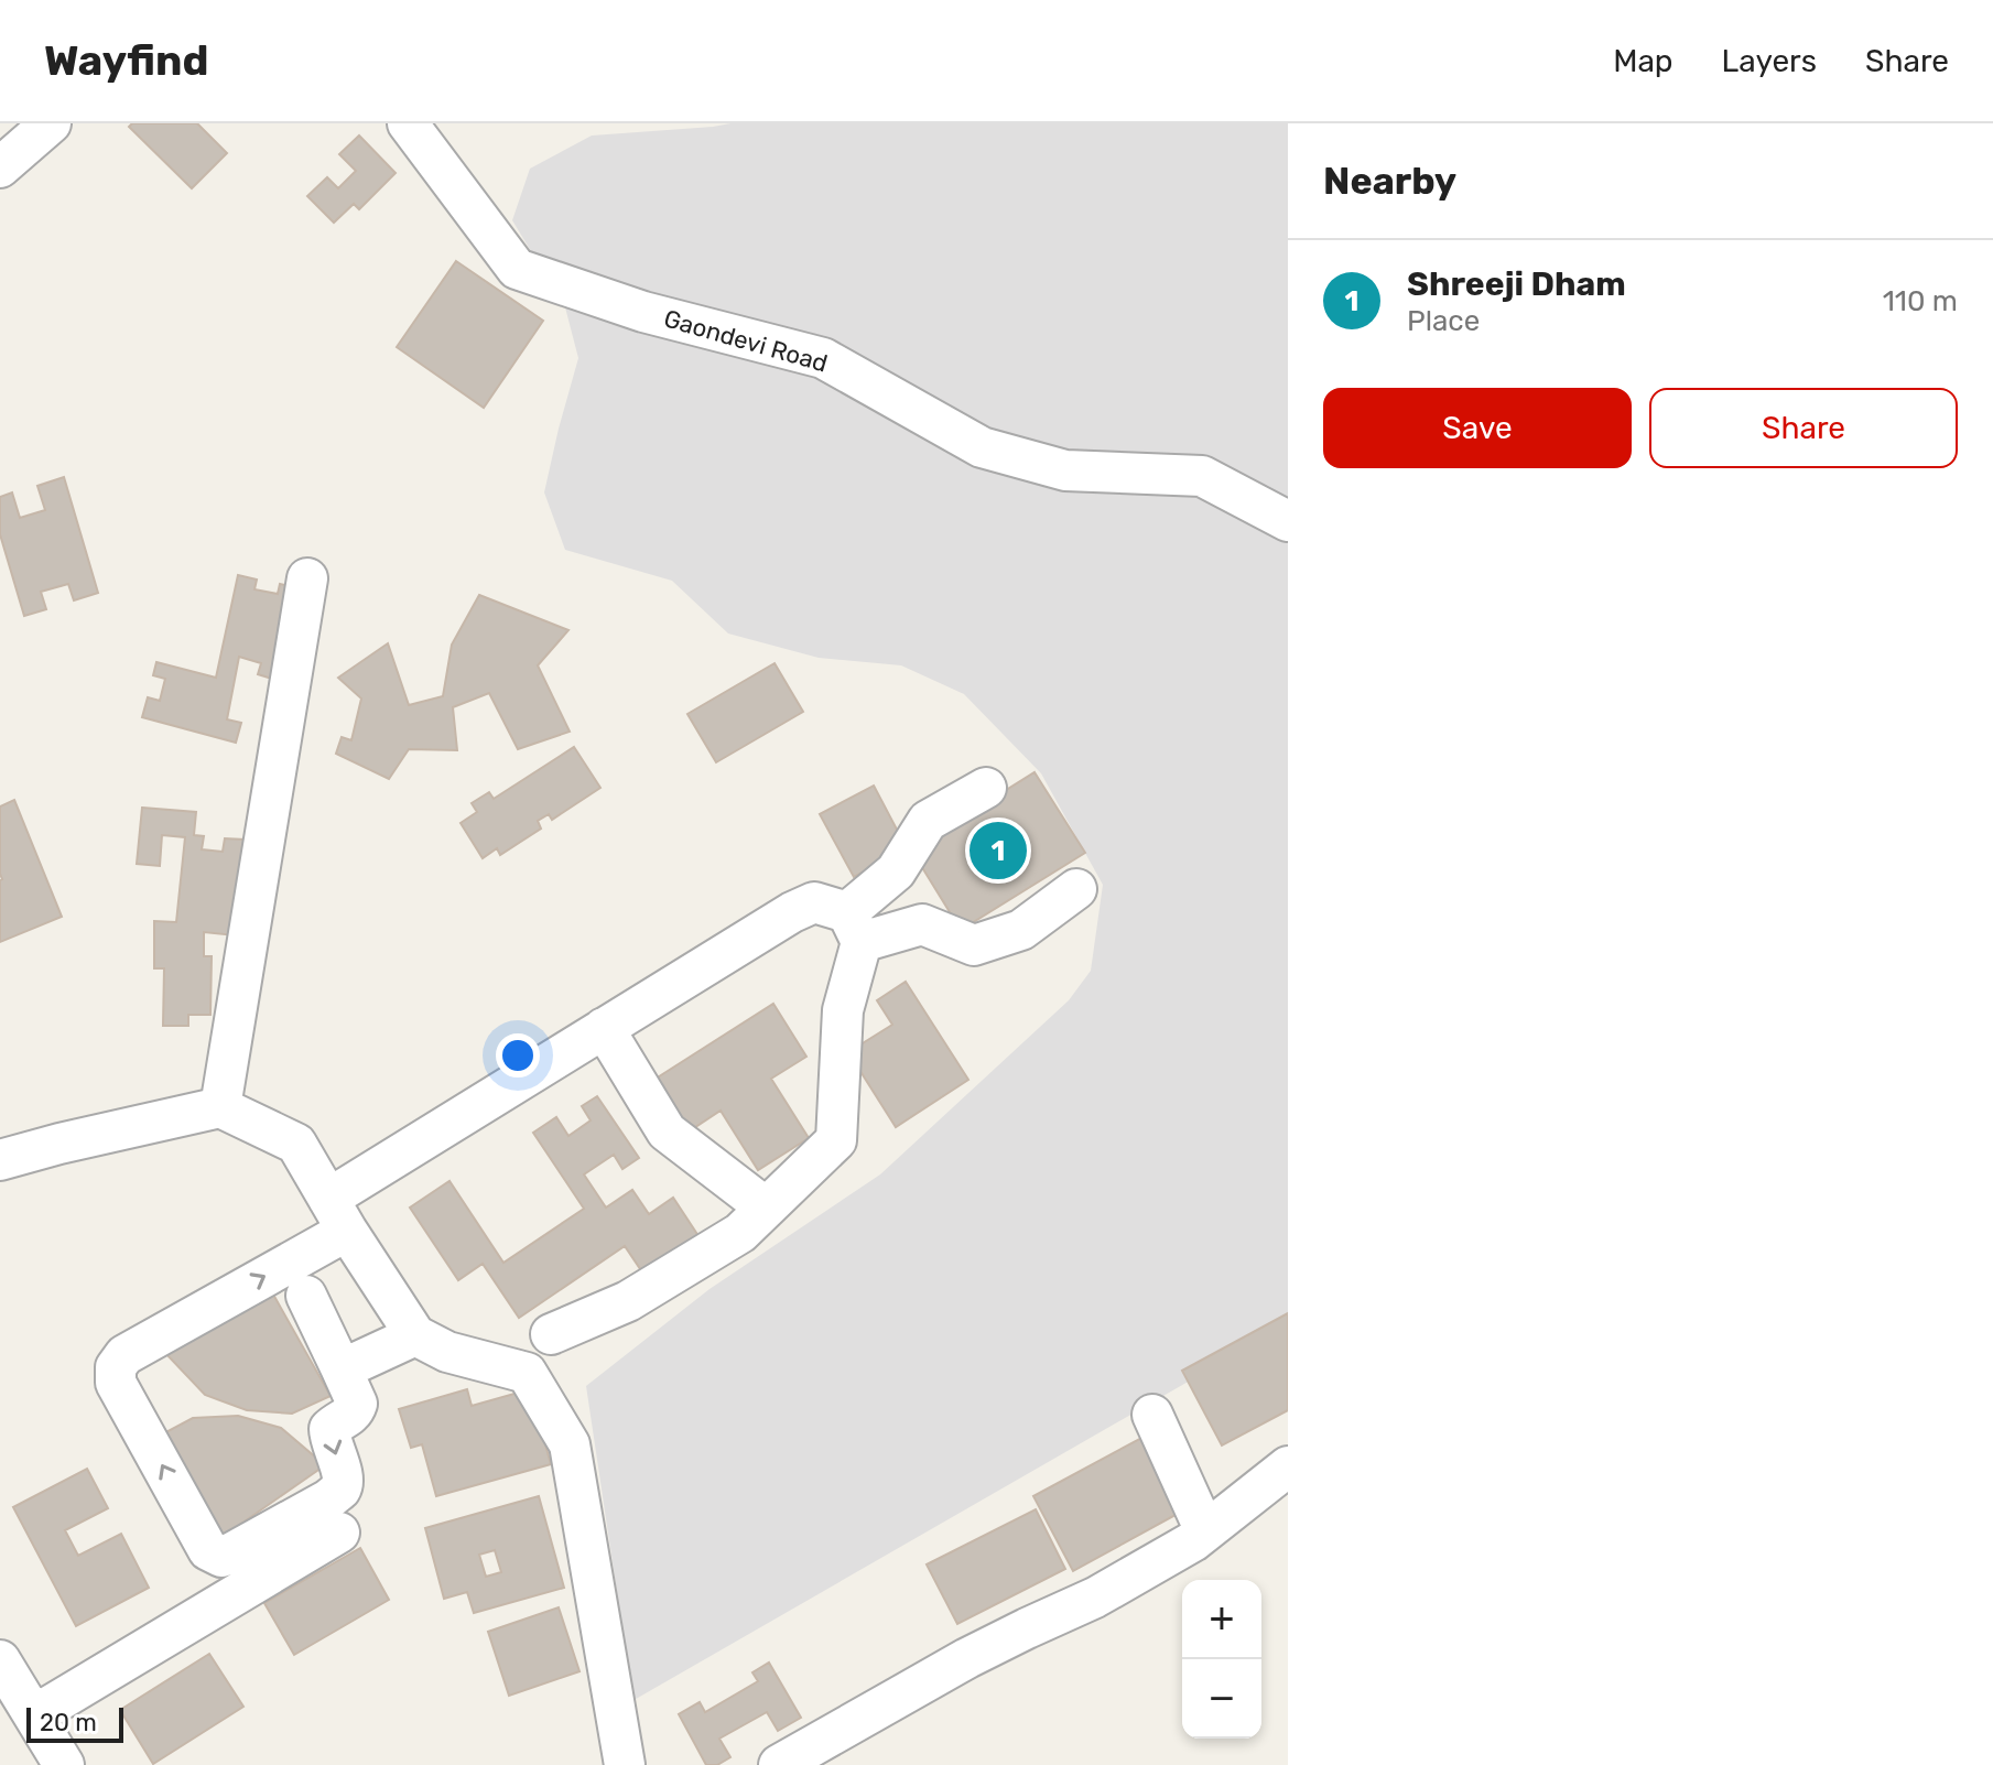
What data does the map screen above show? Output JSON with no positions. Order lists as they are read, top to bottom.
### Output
{
  "streets": {
    "street": ["Gaondevi Road"]
  },
  "scale_bar": "20 m",
  "page": {
    "header": "Wayfind",
    "nav": ["Map", "Layers", "Share"],
    "heading": "Nearby",
    "list": [
      {
        "mark": "1",
        "name": "Shreeji Dham",
        "note": "Place",
        "value": "110 m"
      }
    ],
    "buttons": ["Save", "Share"],
    "pins": "1",
    "map_buttons": ["+", "−"],
    "scale": "20 m"
  }
}
